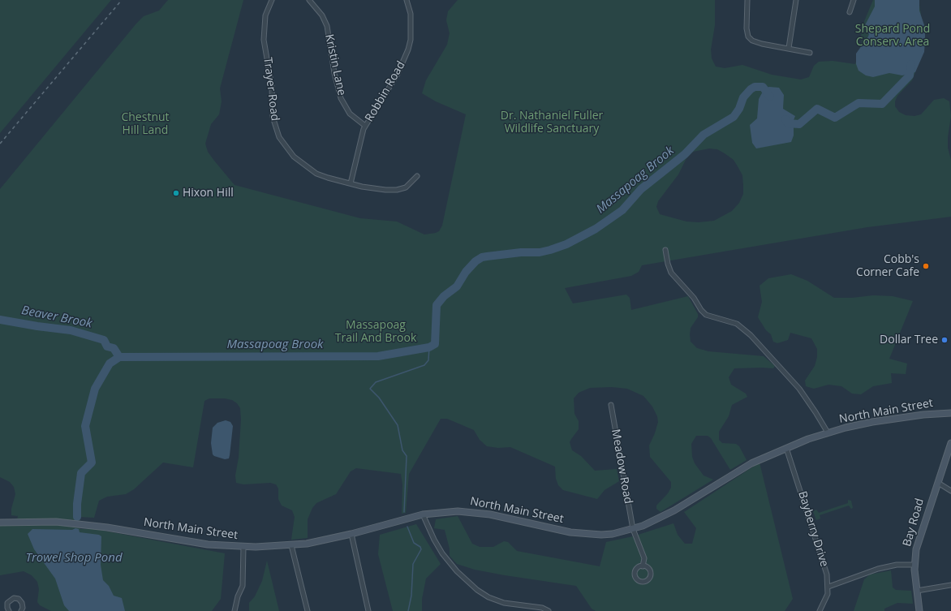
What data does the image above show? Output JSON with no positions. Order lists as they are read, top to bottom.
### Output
{
  "streets": {
    "main road": ["North Main Street", "Bay Road"],
    "street": [
      "Kristin Lane",
      "Trayer Road",
      "Robbin Road",
      "Meadow Road",
      "Bayberry Drive"
    ]
  },
  "crossings": [
    ["Kristin Lane", "Robbin Road"],
    ["Trayer Road", "Robbin Road"],
    ["North Main Street", "Meadow Road"],
    ["North Main Street", "Bayberry Drive"]
  ],
  "water": ["Massapoag Brook", "Beaver Brook", "Trowel Shop Pond"],
  "parks": [
    "Shepard Pond Conserv. Area",
    "Dr. Nathaniel Fuller Wildlife Sanctuary",
    "Chestnut Hill Land",
    "Massapoag Trail And Brook"
  ],
  "places": ["Hixon Hill", "Cobb's Corner Cafe", "Dollar Tree"]
}
